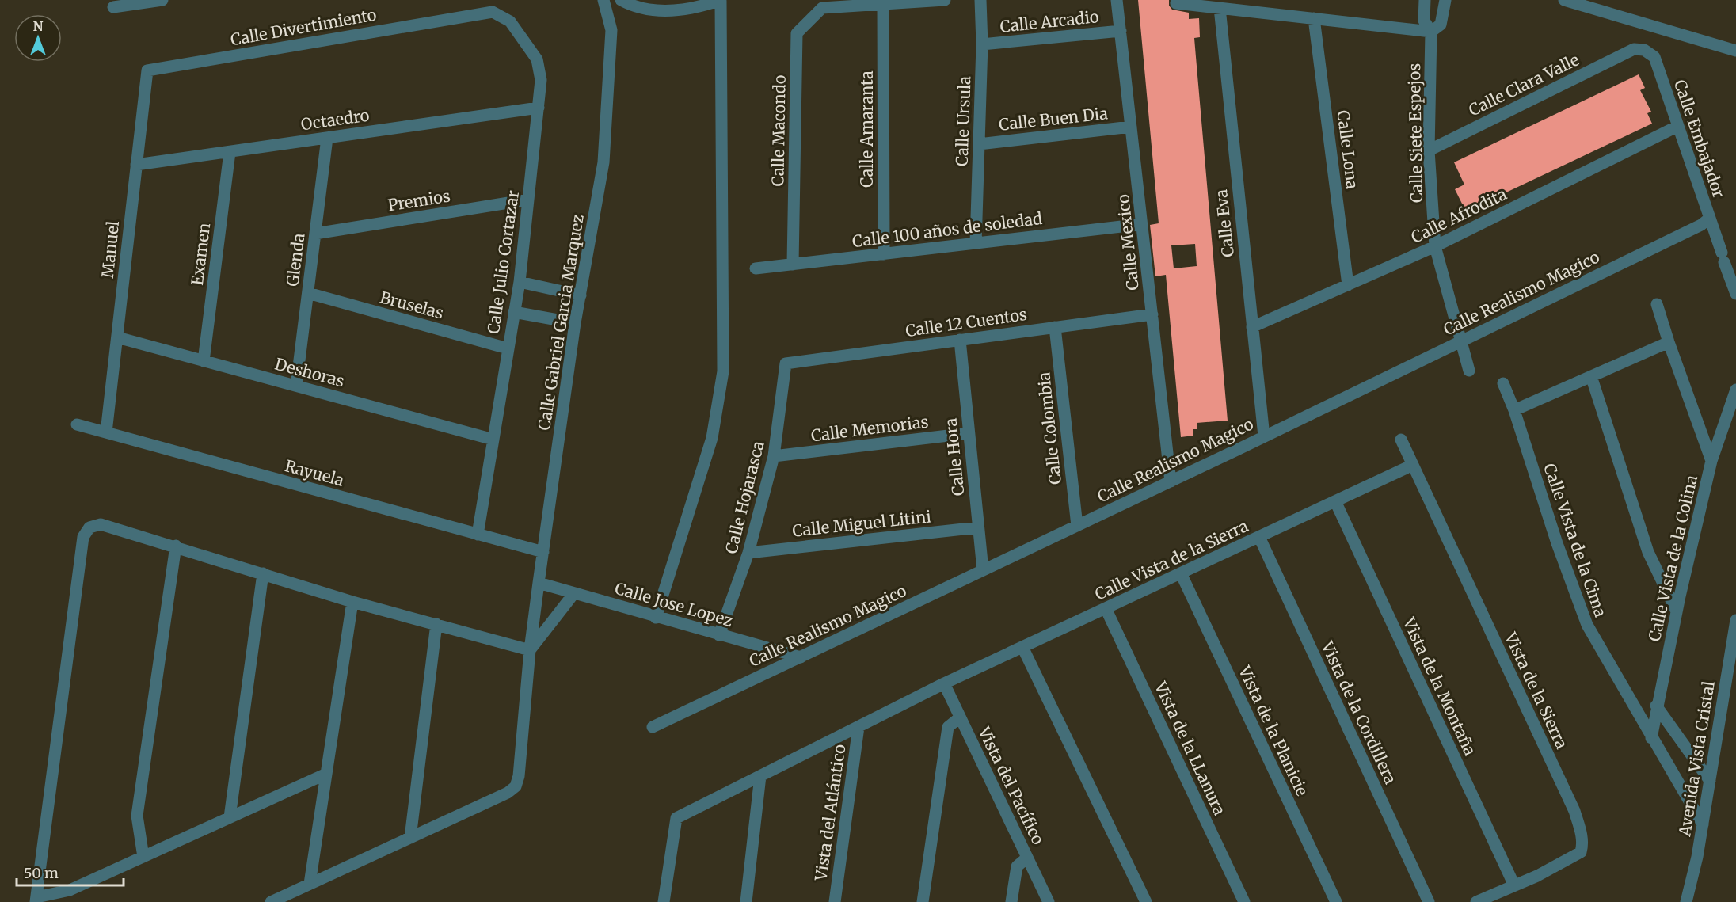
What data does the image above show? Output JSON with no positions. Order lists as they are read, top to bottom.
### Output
{
  "streets": {
    "street": [
      "Calle Arcadio",
      "Calle Divertimiento",
      "Calle Clara Valle",
      "Calle Buen Dia",
      "Octaedro",
      "Calle Ursula",
      "Calle Amaranta",
      "Calle Macondo",
      "Calle Siete Espejos",
      "Calle Embajador",
      "Calle Lona",
      "Premios",
      "Calle Afrodita",
      "Calle Eva",
      "Calle 100 años de soledad",
      "Calle Mexico",
      "Manuel",
      "Examen",
      "Glenda",
      "Calle Julio Cortazar",
      "Calle Realismo Magico",
      "Bruselas",
      "Calle Gabriel Garcia Marquez",
      "Calle 12 Cuentos",
      "Deshoras",
      "Calle Memorias",
      "Calle Colombia",
      "Calle Hora",
      "Rayuela",
      "Calle Hojarasca",
      "Calle Miguel Litini",
      "Calle Vista de la Cima",
      "Calle Vista de la Colina",
      "Calle Vista de la Sierra",
      "Calle Jose Lopez",
      "Vista de la Montaña",
      "Vista de la Sierra",
      "Vista de la Cordillera",
      "Vista de la Planicie",
      "Vista de la LLanura",
      "Avenida Vista Cristal",
      "Vista del Pacífico",
      "Vista del Atlántico"
    ]
  },
  "crossings": [
    ["Calle Arcadio", "Calle Ursula"],
    ["Calle Arcadio", "Calle Mexico"],
    ["Calle Divertimiento", "Manuel"],
    ["Calle Divertimiento", "Calle Julio Cortazar"],
    ["Calle Clara Valle", "Calle Siete Espejos"],
    ["Calle Clara Valle", "Calle Embajador"],
    ["Calle Buen Dia", "Calle Ursula"],
    ["Calle Buen Dia", "Calle Mexico"],
    ["Octaedro", "Manuel"],
    ["Octaedro", "Examen"],
    ["Octaedro", "Glenda"],
    ["Octaedro", "Calle Julio Cortazar"],
    ["Calle Ursula", "Calle 100 años de soledad"],
    ["Calle Amaranta", "Calle Macondo"],
    ["Calle Amaranta", "Calle 100 años de soledad"],
    ["Calle Macondo", "Calle 100 años de soledad"],
    ["Calle Siete Espejos", "Calle Afrodita"],
    ["Calle Siete Espejos", "Calle Realismo Magico"],
    ["Calle Embajador", "Calle Afrodita"],
    ["Calle Embajador", "Calle Realismo Magico"],
    ["Calle Lona", "Calle Afrodita"],
    ["Premios", "Glenda"],
    ["Premios", "Calle Julio Cortazar"],
    ["Calle Afrodita", "Calle Eva"],
    ["Calle Eva", "Calle Realismo Magico"],
    ["Calle 100 años de soledad", "Calle Mexico"],
    ["Calle Mexico", "Calle Realismo Magico"],
    ["Calle Mexico", "Calle 12 Cuentos"],
    ["Manuel", "Deshoras"],
    ["Manuel", "Rayuela"],
    ["Examen", "Deshoras"],
    ["Glenda", "Bruselas"],
    ["Glenda", "Deshoras"],
    ["Calle Julio Cortazar", "Bruselas"],
    ["Calle Julio Cortazar", "Deshoras"],
    ["Calle Julio Cortazar", "Rayuela"],
    ["Calle Realismo Magico", "Calle Colombia"],
    ["Calle Realismo Magico", "Calle Hora"],
    ["Calle Realismo Magico", "Calle Jose Lopez"],
    ["Calle Gabriel Garcia Marquez", "Rayuela"],
    ["Calle Gabriel Garcia Marquez", "Calle Jose Lopez"],
    ["Calle 12 Cuentos", "Calle Colombia"],
    ["Calle 12 Cuentos", "Calle Hora"],
    ["Calle 12 Cuentos", "Calle Hojarasca"],
    ["Calle Memorias", "Calle Hora"],
    ["Calle Memorias", "Calle Hojarasca"],
    ["Calle Hora", "Calle Miguel Litini"],
    ["Calle Hojarasca", "Calle Miguel Litini"],
    ["Calle Hojarasca", "Calle Jose Lopez"],
    ["Calle Vista de la Cima", "Calle Vista de la Colina"],
    ["Calle Vista de la Cima", "Avenida Vista Cristal"],
    ["Calle Vista de la Sierra", "Vista de la Montaña"],
    ["Calle Vista de la Sierra", "Vista de la Sierra"],
    ["Calle Vista de la Sierra", "Vista de la Cordillera"],
    ["Calle Vista de la Sierra", "Vista de la Planicie"],
    ["Calle Vista de la Sierra", "Vista de la LLanura"],
    ["Calle Vista de la Sierra", "Vista del Pacífico"],
    ["Calle Vista de la Sierra", "Vista del Atlántico"],
    ["Vista de la Montaña", "Vista de la Sierra"]
  ],
  "scale_bar": "50 m",
  "north": "top"
}
